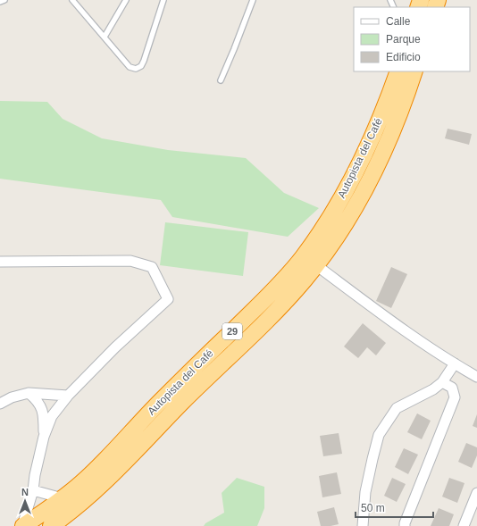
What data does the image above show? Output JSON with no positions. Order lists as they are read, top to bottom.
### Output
{
  "streets": {
    "highway": ["Autopista del Café", "29"]
  },
  "legend": ["Calle", "Parque", "Edificio"],
  "scale_bar": "50 m",
  "north": "top"
}
